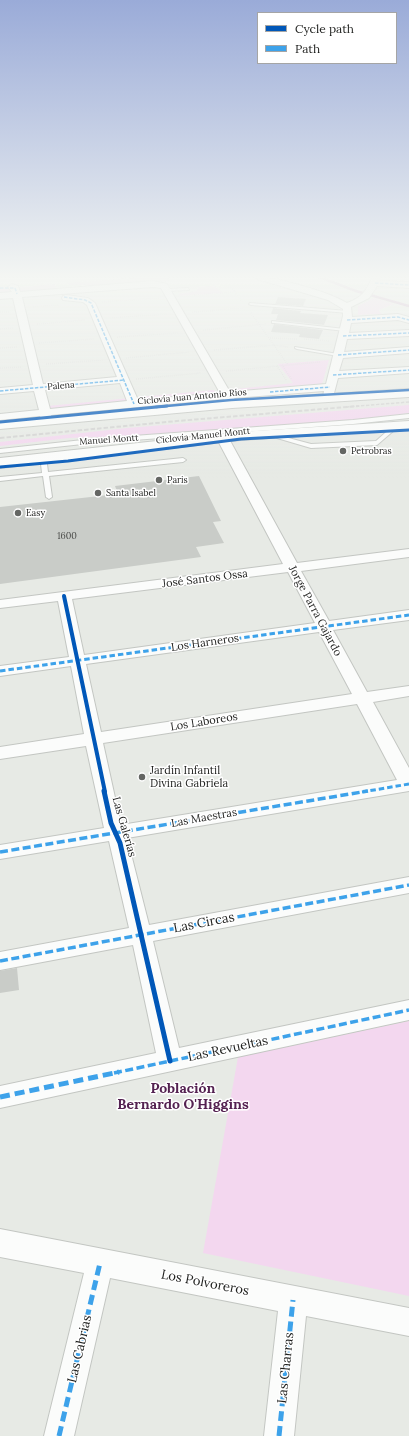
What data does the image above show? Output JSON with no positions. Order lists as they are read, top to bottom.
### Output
{
  "streets": {
    "main road": ["Manuel Montt"],
    "street": [
      "Palena",
      "José Santos Ossa",
      "Jorge Parra Gajardo",
      "Los Harneros",
      "Los Laboreos",
      "Las Maestras",
      "Las Galerías",
      "Las Circas",
      "Las Revueltas",
      "Los Polvoreros",
      "Las Cabrias",
      "Las Charras"
    ],
    "cycle path": ["Ciclovía Juan Antonio Ríos", "Ciclovía Manuel Montt"]
  },
  "crossings": [
    ["Manuel Montt", "Jorge Parra Gajardo"],
    ["José Santos Ossa", "Jorge Parra Gajardo"],
    ["José Santos Ossa", "Las Galerías"],
    ["Jorge Parra Gajardo", "Los Harneros"],
    ["Jorge Parra Gajardo", "Los Laboreos"],
    ["Jorge Parra Gajardo", "Las Maestras"],
    ["Los Harneros", "Las Galerías"],
    ["Los Laboreos", "Las Galerías"],
    ["Las Maestras", "Las Galerías"],
    ["Las Galerías", "Las Circas"],
    ["Las Galerías", "Las Revueltas"],
    ["Los Polvoreros", "Las Cabrias"],
    ["Los Polvoreros", "Las Charras"]
  ],
  "districts": ["Población Bernardo O'Higgins"],
  "places": [
    "Petrobras",
    "Paris",
    "Santa Isabel",
    "Easy",
    "Jardín Infantil Divina Gabriela"
  ],
  "house_numbers": ["1600"],
  "legend": ["Cycle path", "Path"]
}
